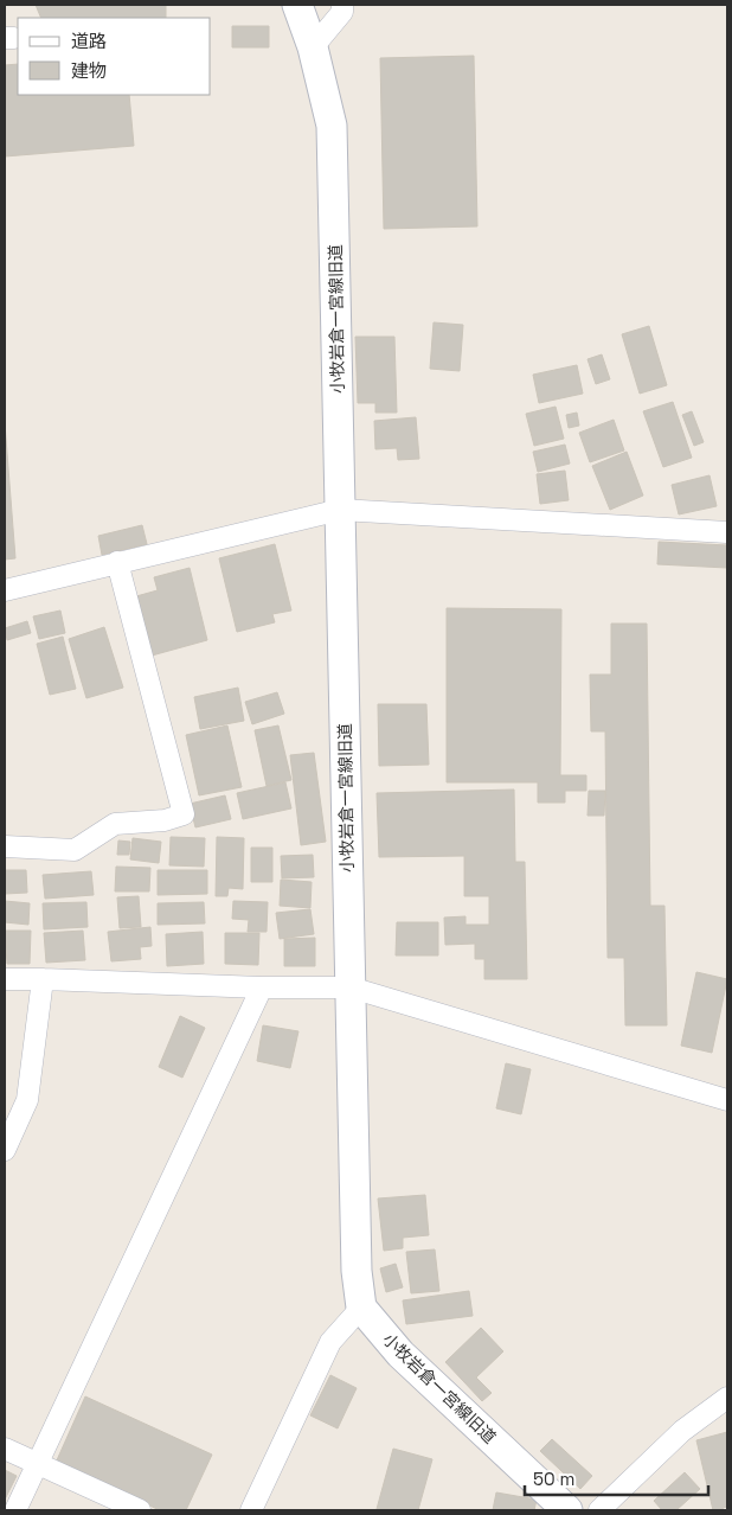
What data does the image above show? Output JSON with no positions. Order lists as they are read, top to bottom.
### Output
{
  "streets": {
    "street": ["小牧岩倉一宮線旧道"]
  },
  "legend": ["道路", "建物"],
  "scale_bar": "50 m"
}
